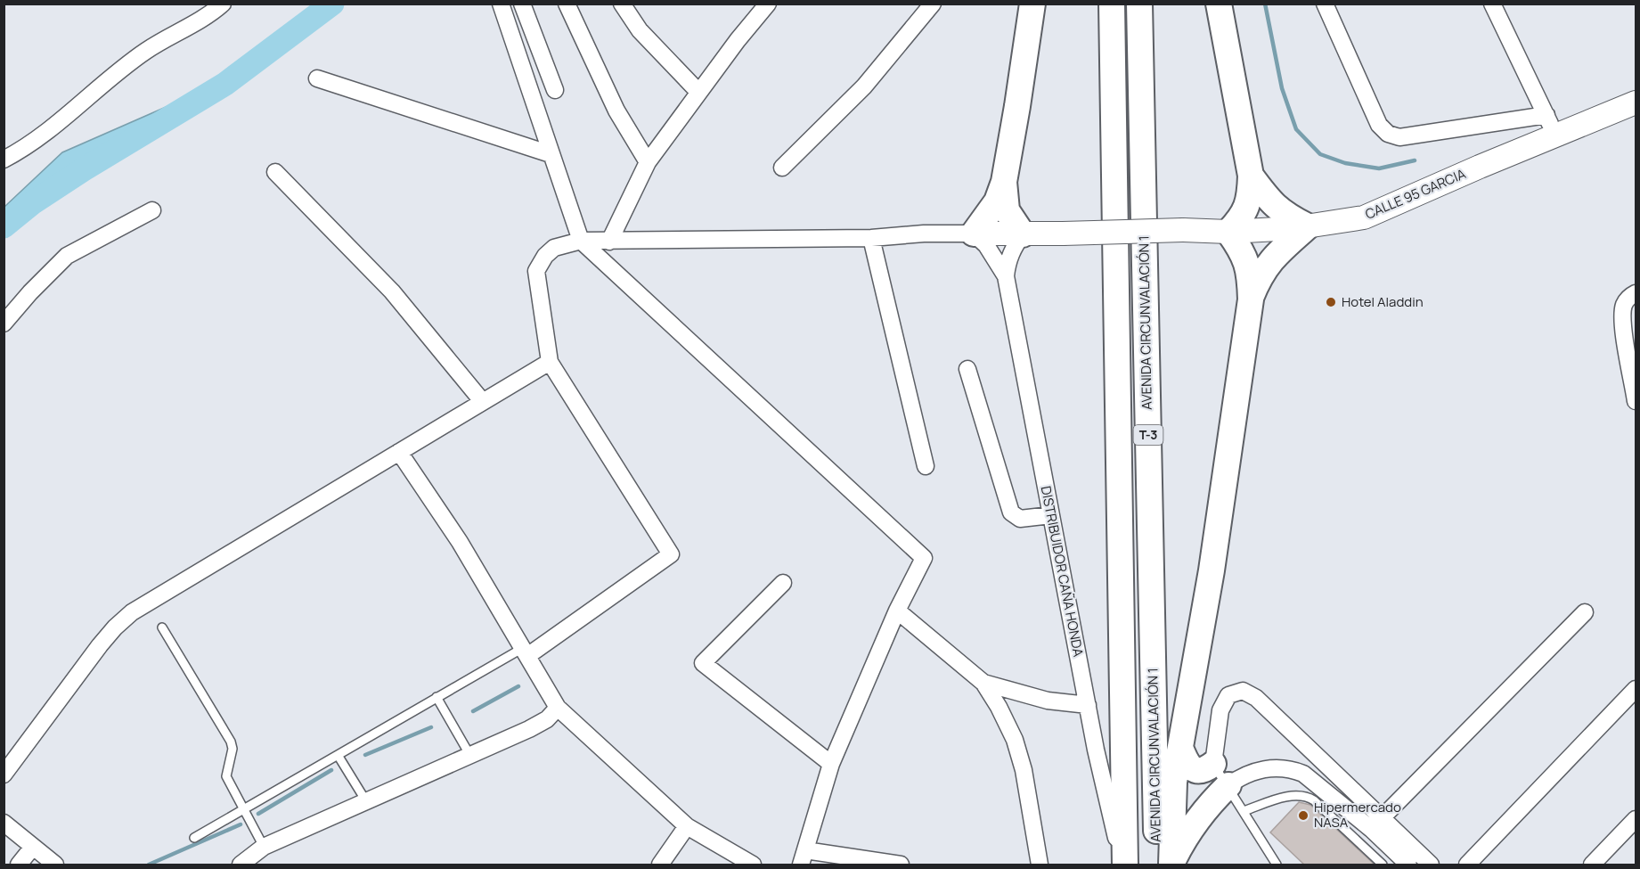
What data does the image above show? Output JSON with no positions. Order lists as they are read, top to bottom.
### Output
{
  "streets": {
    "main road": ["AVENIDA CIRCUNVALACIÓN 1", "T-3"],
    "street": ["CALLE 95 GARCIA", "DISTRIBUIDOR CAÑA HONDA"]
  },
  "crossings": [
    ["CALLE 95 GARCIA", "DISTRIBUIDOR CAÑA HONDA"],
    ["T-3", "DISTRIBUIDOR CAÑA HONDA"]
  ],
  "places": ["Hotel Aladdin", "Hipermercado NASA"]
}
